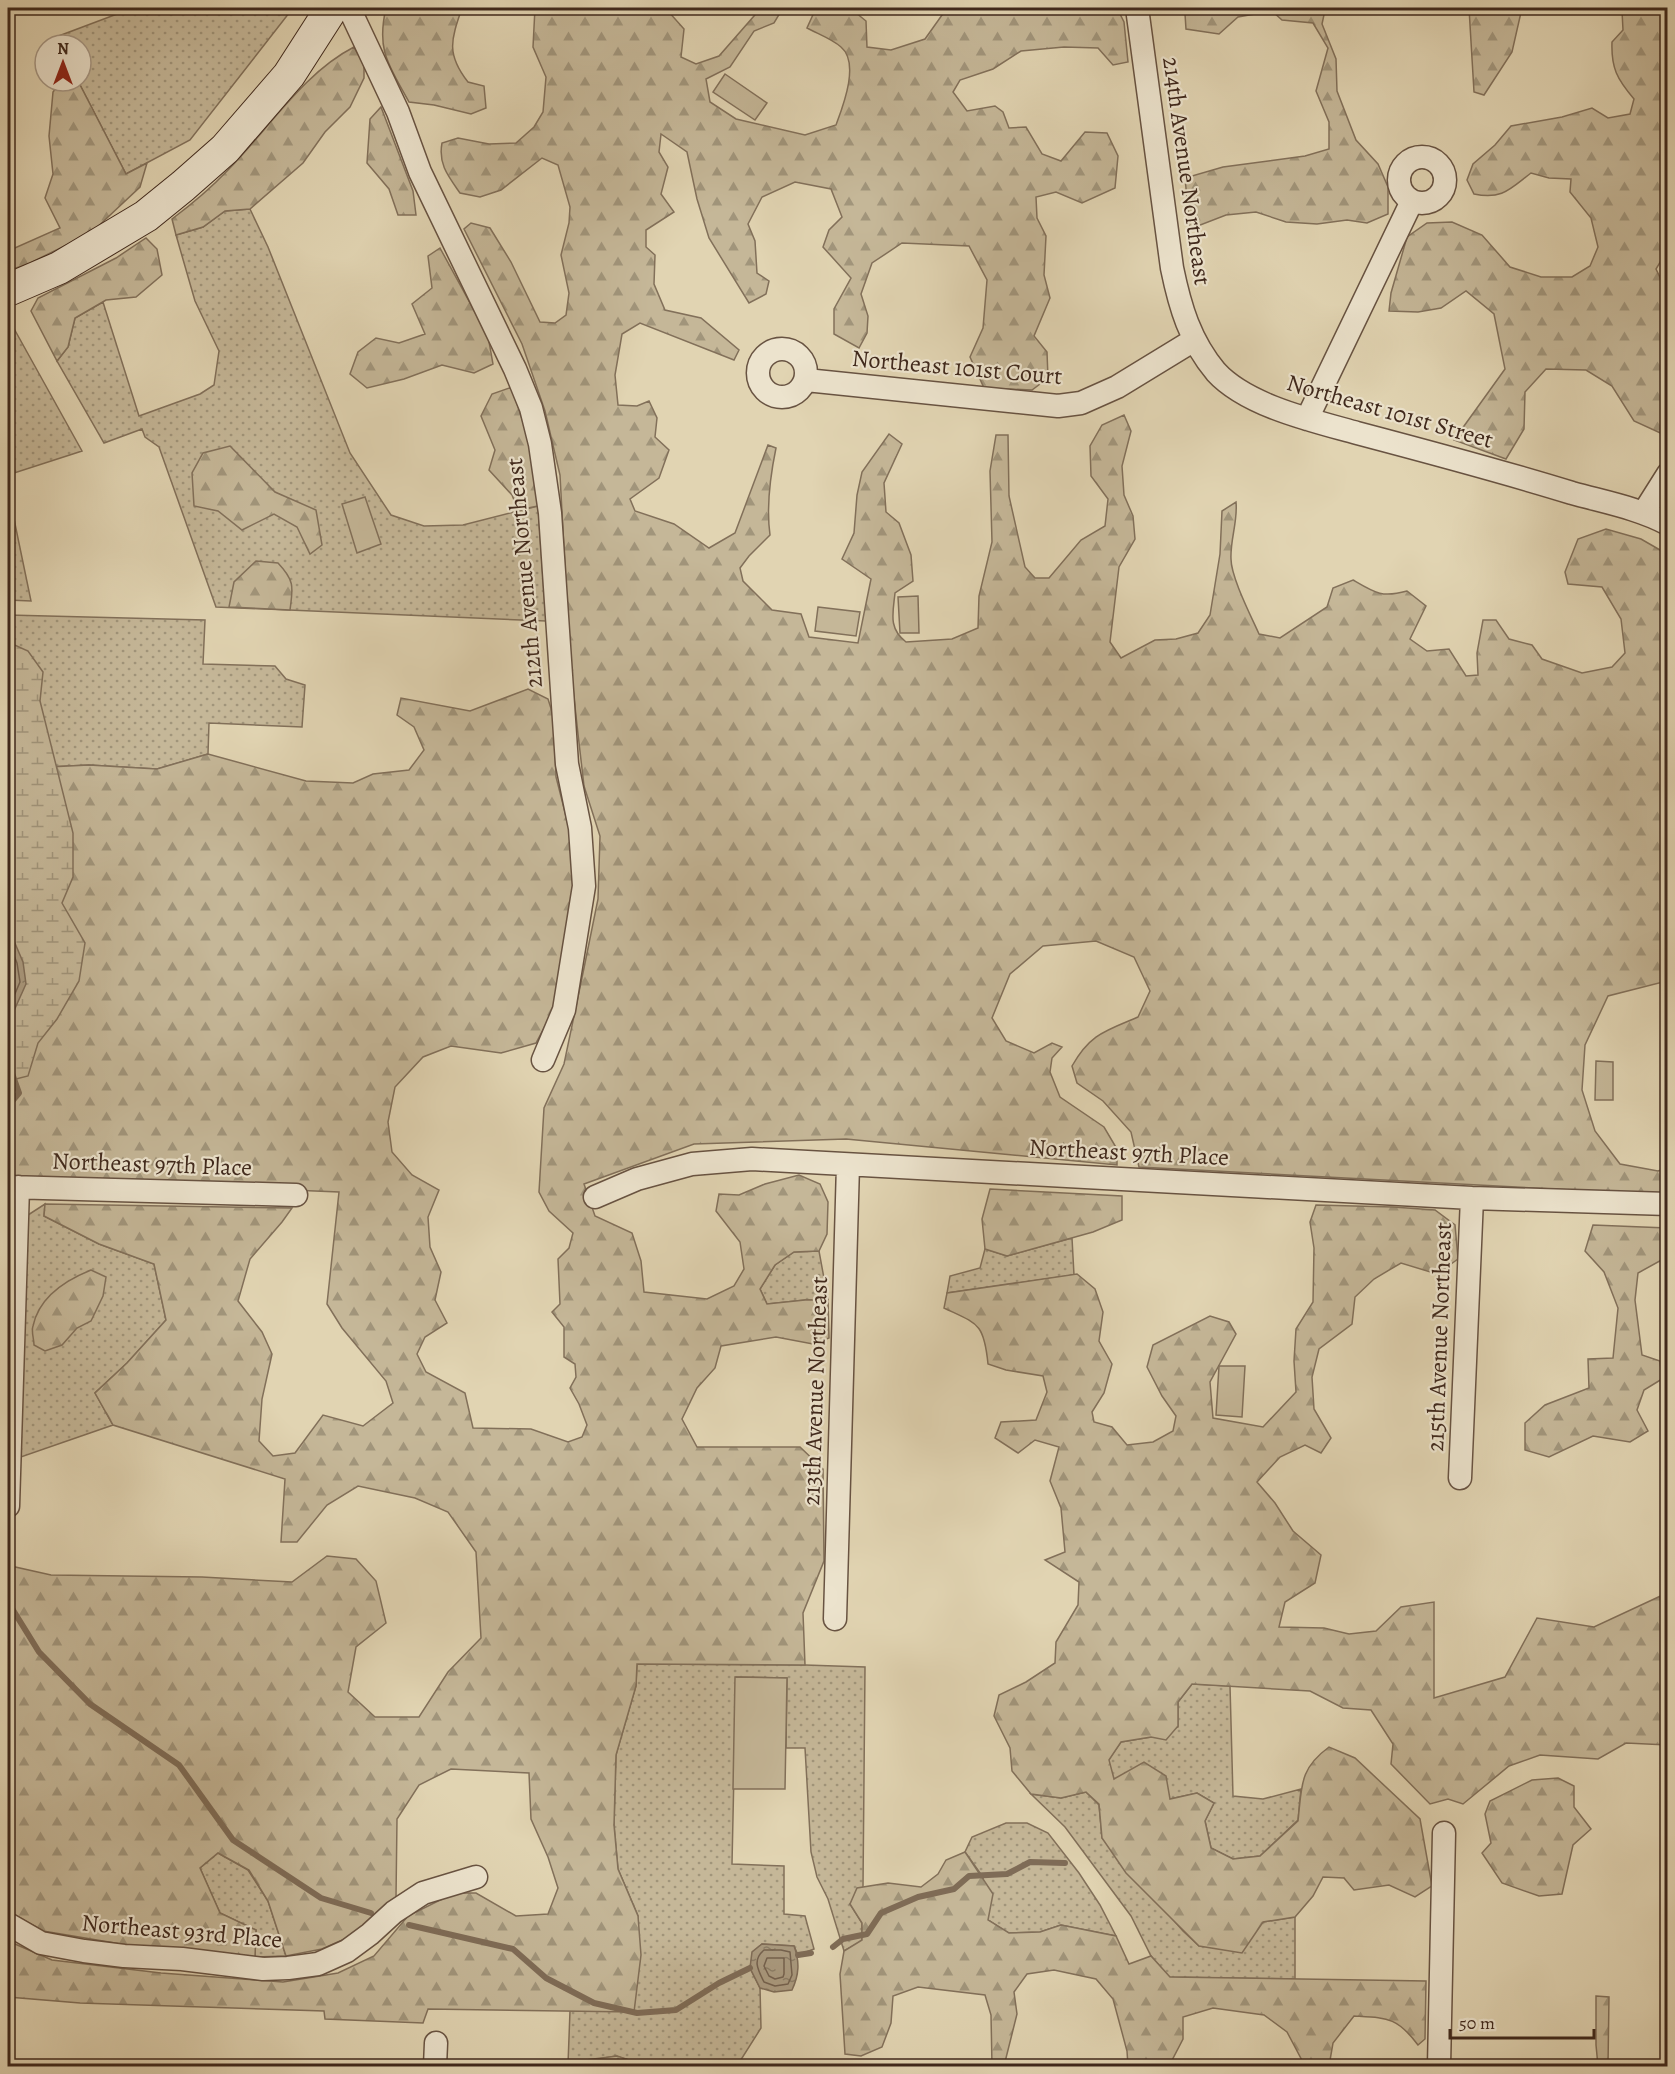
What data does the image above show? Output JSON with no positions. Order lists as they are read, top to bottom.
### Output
{
  "streets": {
    "street": [
      "214th Avenue Northeast",
      "Northeast 101st Court",
      "Northeast 101st Street",
      "212th Avenue Northeast",
      "Northeast 97th Place",
      "215th Avenue Northeast",
      "213th Avenue Northeast",
      "Northeast 93rd Place"
    ]
  },
  "crossings": [
    ["214th Avenue Northeast", "Northeast 101st Court"],
    ["214th Avenue Northeast", "Northeast 101st Street"],
    ["Northeast 101st Court", "Northeast 101st Street"],
    ["Northeast 97th Place", "215th Avenue Northeast"],
    ["Northeast 97th Place", "213th Avenue Northeast"]
  ],
  "scale_bar": "50 m",
  "north": "top"
}
